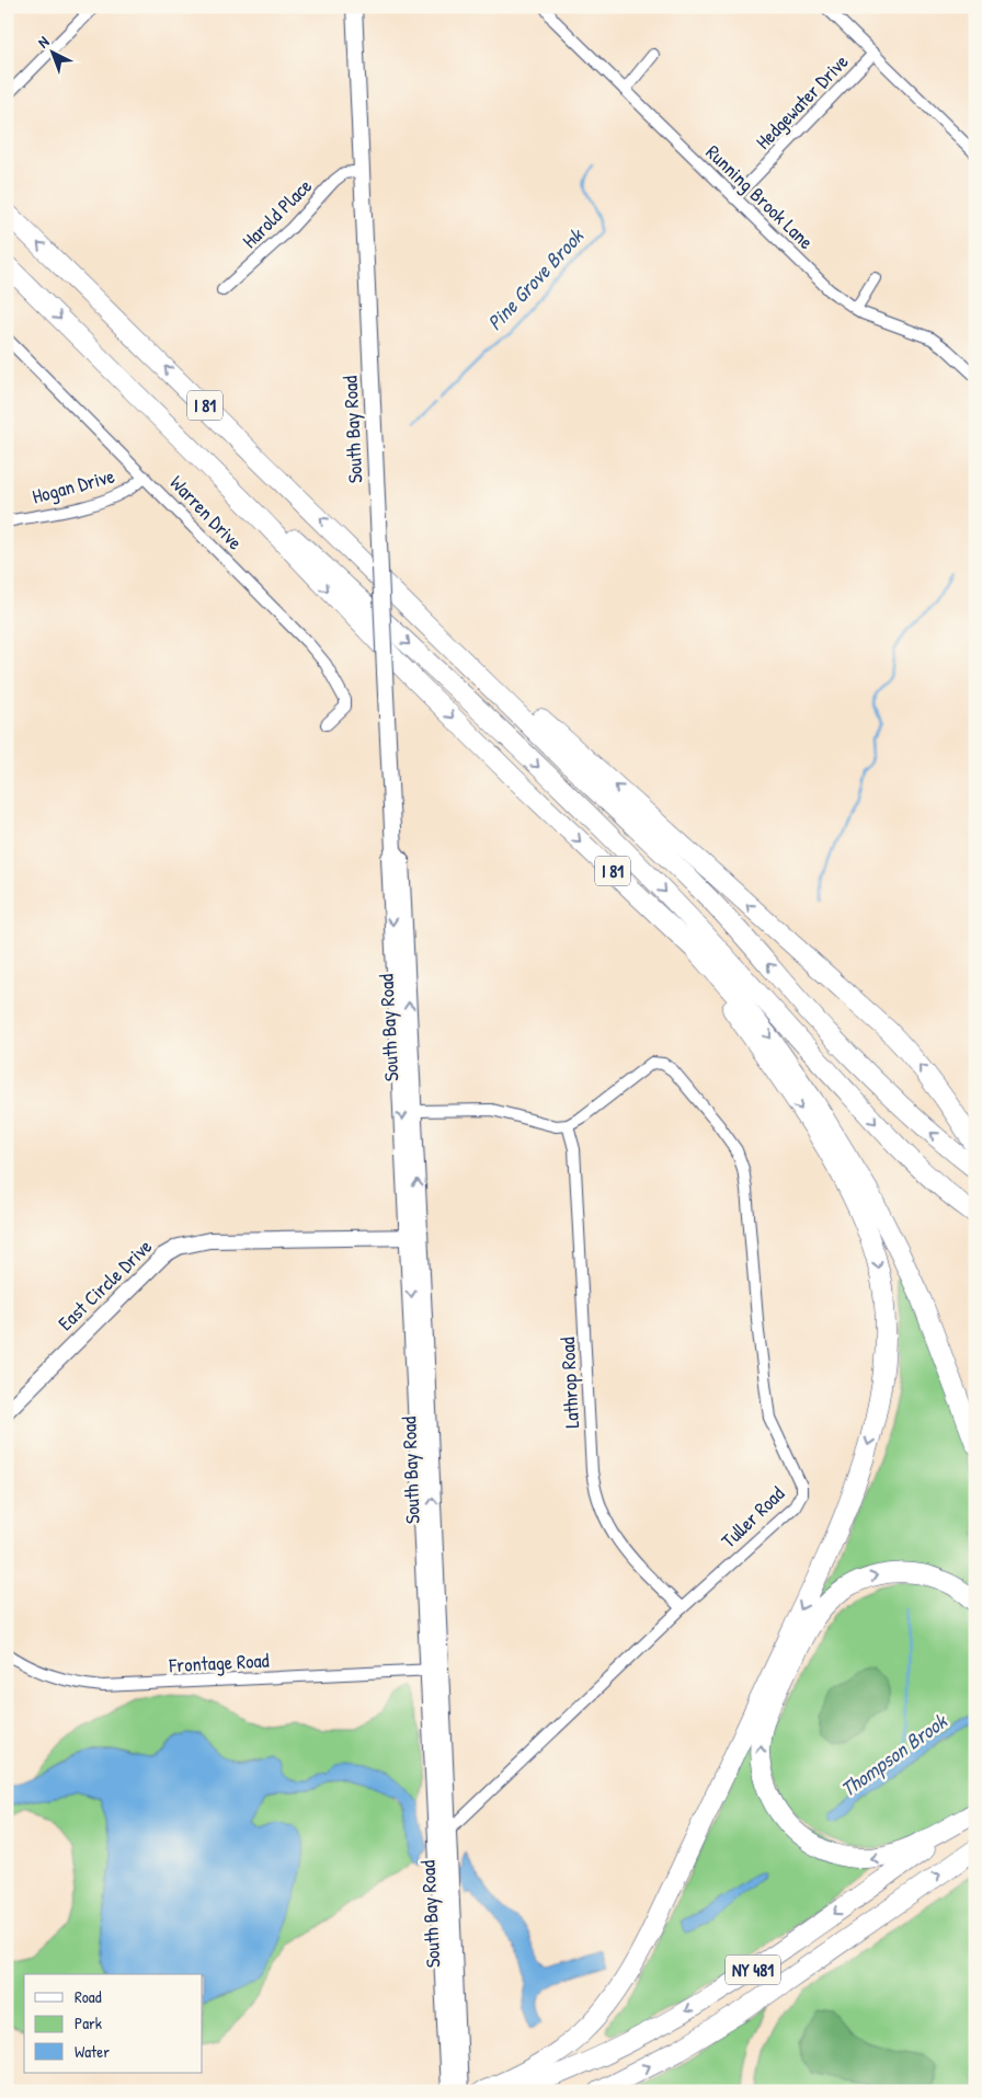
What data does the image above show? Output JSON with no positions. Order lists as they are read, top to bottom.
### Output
{
  "streets": {
    "highway": ["I 81", "NY 481"],
    "street": [
      "Hedgewater Drive",
      "Running Brook Lane",
      "Harold Place",
      "South Bay Road",
      "Hogan Drive",
      "Warren Drive",
      "East Circle Drive",
      "Lathrop Road",
      "Tuller Road",
      "Frontage Road"
    ]
  },
  "crossings": [
    ["Hedgewater Drive", "Running Brook Lane"],
    ["Harold Place", "South Bay Road"],
    ["South Bay Road", "East Circle Drive"],
    ["South Bay Road", "Tuller Road"],
    ["South Bay Road", "Frontage Road"],
    ["Hogan Drive", "Warren Drive"],
    ["Lathrop Road", "Tuller Road"]
  ],
  "water": ["Pine Grove Brook", "Thompson Brook"],
  "legend": ["Road", "Park", "Water"],
  "north": "top left"
}
